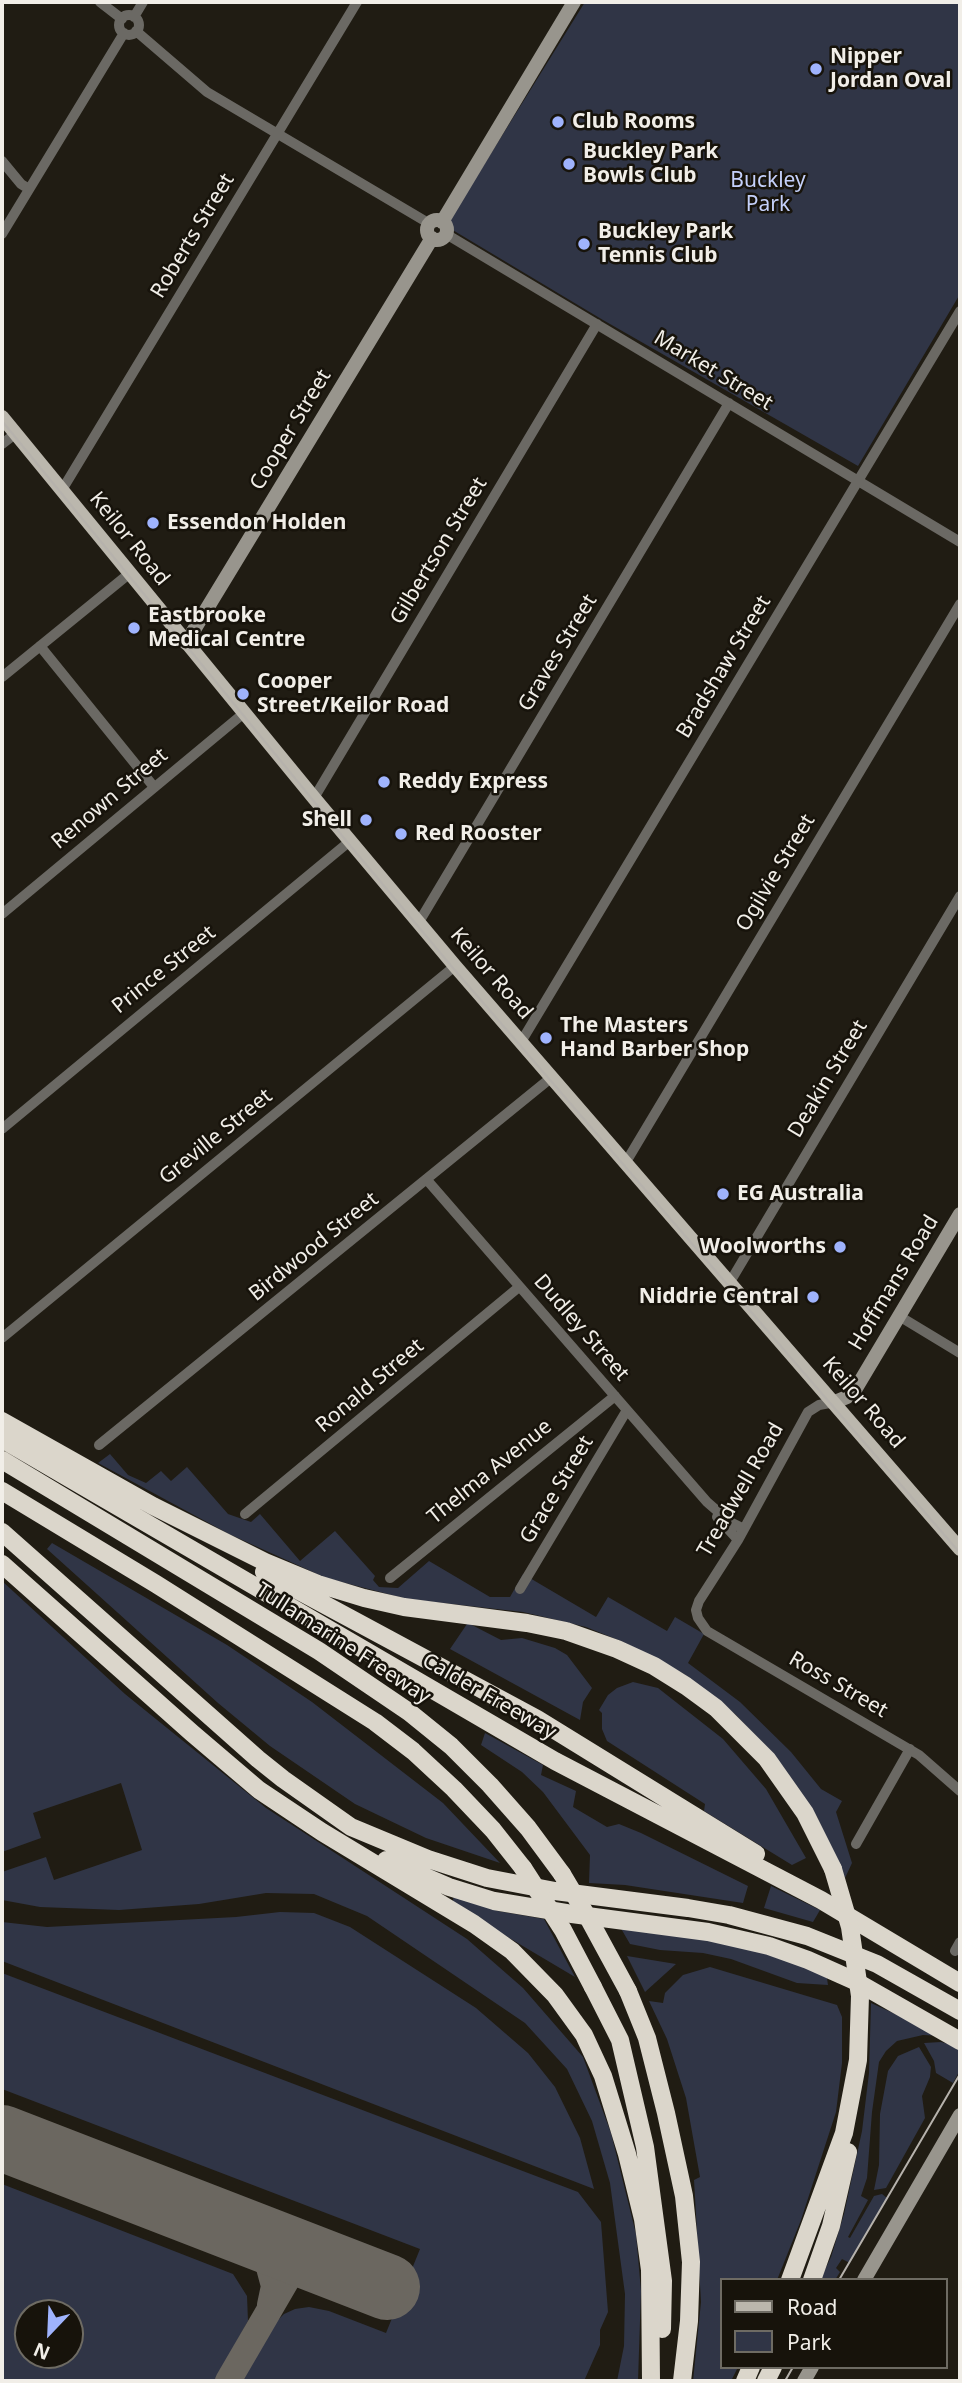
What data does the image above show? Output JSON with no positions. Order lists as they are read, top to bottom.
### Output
{
  "streets": {
    "highway": ["Tullamarine Freeway", "Calder Freeway"],
    "main road": ["Keilor Road"],
    "street": [
      "Roberts Street",
      "Market Street",
      "Cooper Street",
      "Gilbertson Street",
      "Graves Street",
      "Bradshaw Street",
      "Renown Street",
      "Ogilvie Street",
      "Prince Street",
      "Deakin Street",
      "Greville Street",
      "Birdwood Street",
      "Hoffmans Road",
      "Dudley Street",
      "Ronald Street",
      "Thelma Avenue",
      "Grace Street",
      "Treadwell Road",
      "Ross Street"
    ]
  },
  "crossings": [
    ["Roberts Street", "Market Street"],
    ["Roberts Street", "Keilor Road"],
    ["Market Street", "Cooper Street"],
    ["Market Street", "Gilbertson Street"],
    ["Market Street", "Graves Street"],
    ["Market Street", "Bradshaw Street"],
    ["Cooper Street", "Keilor Road"],
    ["Keilor Road", "Gilbertson Street"],
    ["Keilor Road", "Graves Street"],
    ["Keilor Road", "Bradshaw Street"],
    ["Keilor Road", "Renown Street"],
    ["Keilor Road", "Ogilvie Street"],
    ["Keilor Road", "Prince Street"],
    ["Keilor Road", "Deakin Street"],
    ["Keilor Road", "Greville Street"],
    ["Keilor Road", "Birdwood Street"],
    ["Keilor Road", "Hoffmans Road"],
    ["Keilor Road", "Treadwell Road"],
    ["Birdwood Street", "Dudley Street"],
    ["Hoffmans Road", "Treadwell Road"],
    ["Dudley Street", "Ronald Street"],
    ["Dudley Street", "Thelma Avenue"],
    ["Dudley Street", "Grace Street"],
    ["Dudley Street", "Treadwell Road"],
    ["Treadwell Road", "Ross Street"]
  ],
  "parks": ["Buckley Park"],
  "places": [
    "Nipper Jordan Oval",
    "Club Rooms",
    "Buckley Park Bowls Club",
    "Buckley Park Tennis Club",
    "Essendon Holden",
    "Eastbrooke Medical Centre",
    "Cooper Street/Keilor Road",
    "Reddy Express",
    "Shell",
    "Red Rooster",
    "The Masters Hand Barber Shop",
    "EG Australia",
    "Woolworths",
    "Niddrie Central"
  ],
  "legend": ["Road", "Park"],
  "north": "bottom left"
}
